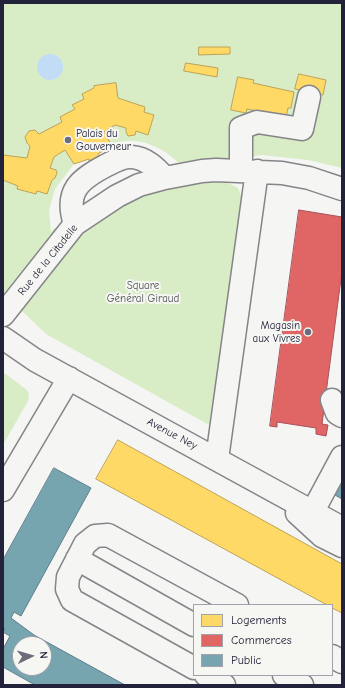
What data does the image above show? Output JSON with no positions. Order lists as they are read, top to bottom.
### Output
{
  "streets": {
    "street": ["Rue de la Citadelle", "Avenue Ney"]
  },
  "parks": ["Square Général Giraud"],
  "places": ["Palais du Gouverneur", "Magasin aux Vivres"],
  "legend": ["Logements", "Commerces", "Public"],
  "north": "right"
}
